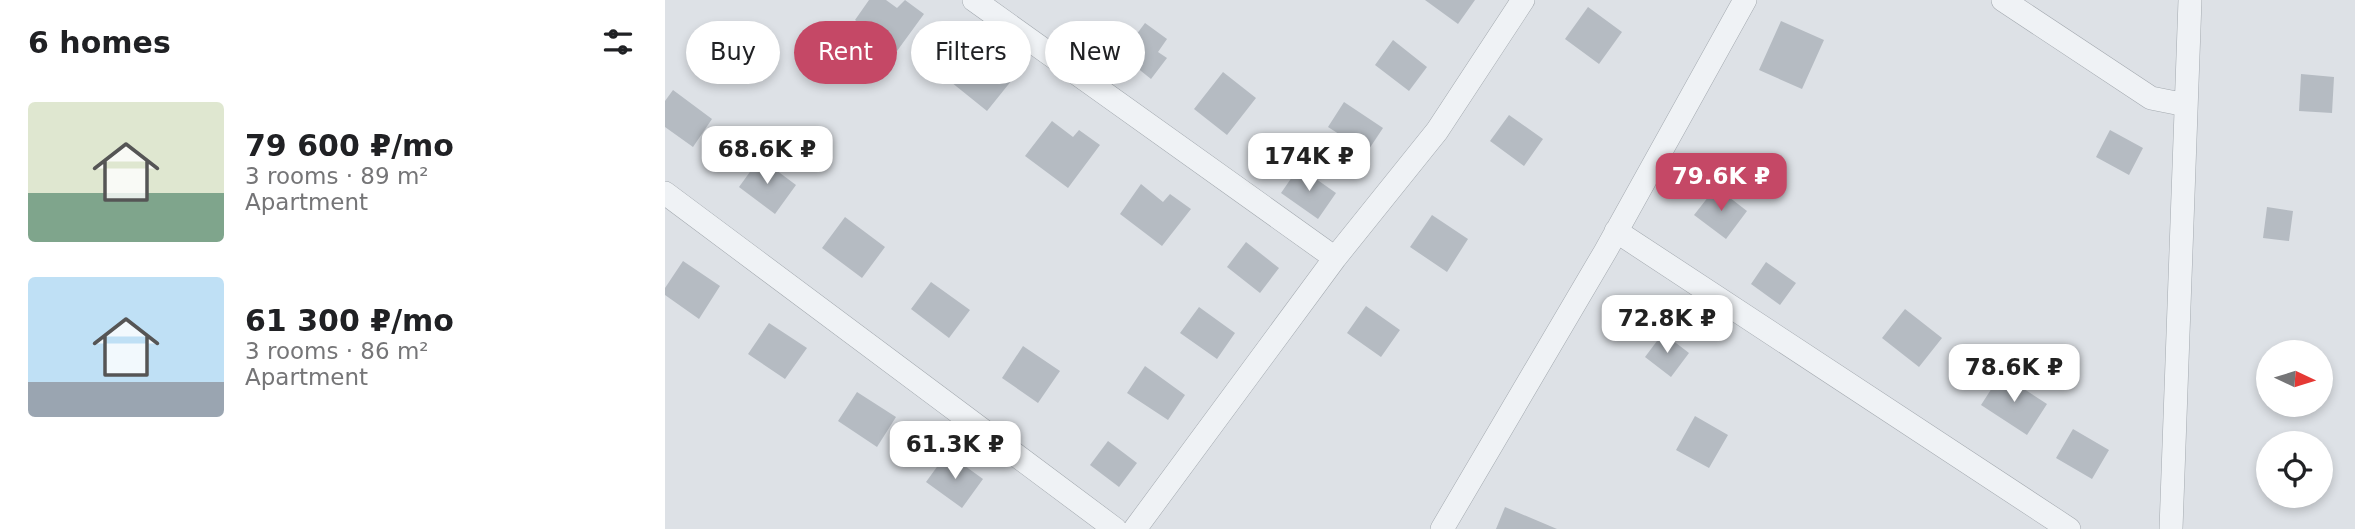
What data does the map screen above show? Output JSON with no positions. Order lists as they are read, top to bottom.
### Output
{
  "north": "right",
  "page": {
    "heading": "6 homes",
    "chip": [
      "Buy",
      "Rent",
      "Filters",
      "New"
    ],
    "list": [
      {
        "name": "79 600 ₽/mo",
        "note": "3 rooms · 89 m² · Apartment"
      },
      {
        "name": "61 300 ₽/mo",
        "note": "3 rooms · 86 m² · Apartment"
      }
    ],
    "price": [
      "68.6K ₽",
      "174K ₽",
      "79.6K ₽",
      "72.8K ₽",
      "78.6K ₽",
      "61.3K ₽"
    ]
  }
}
